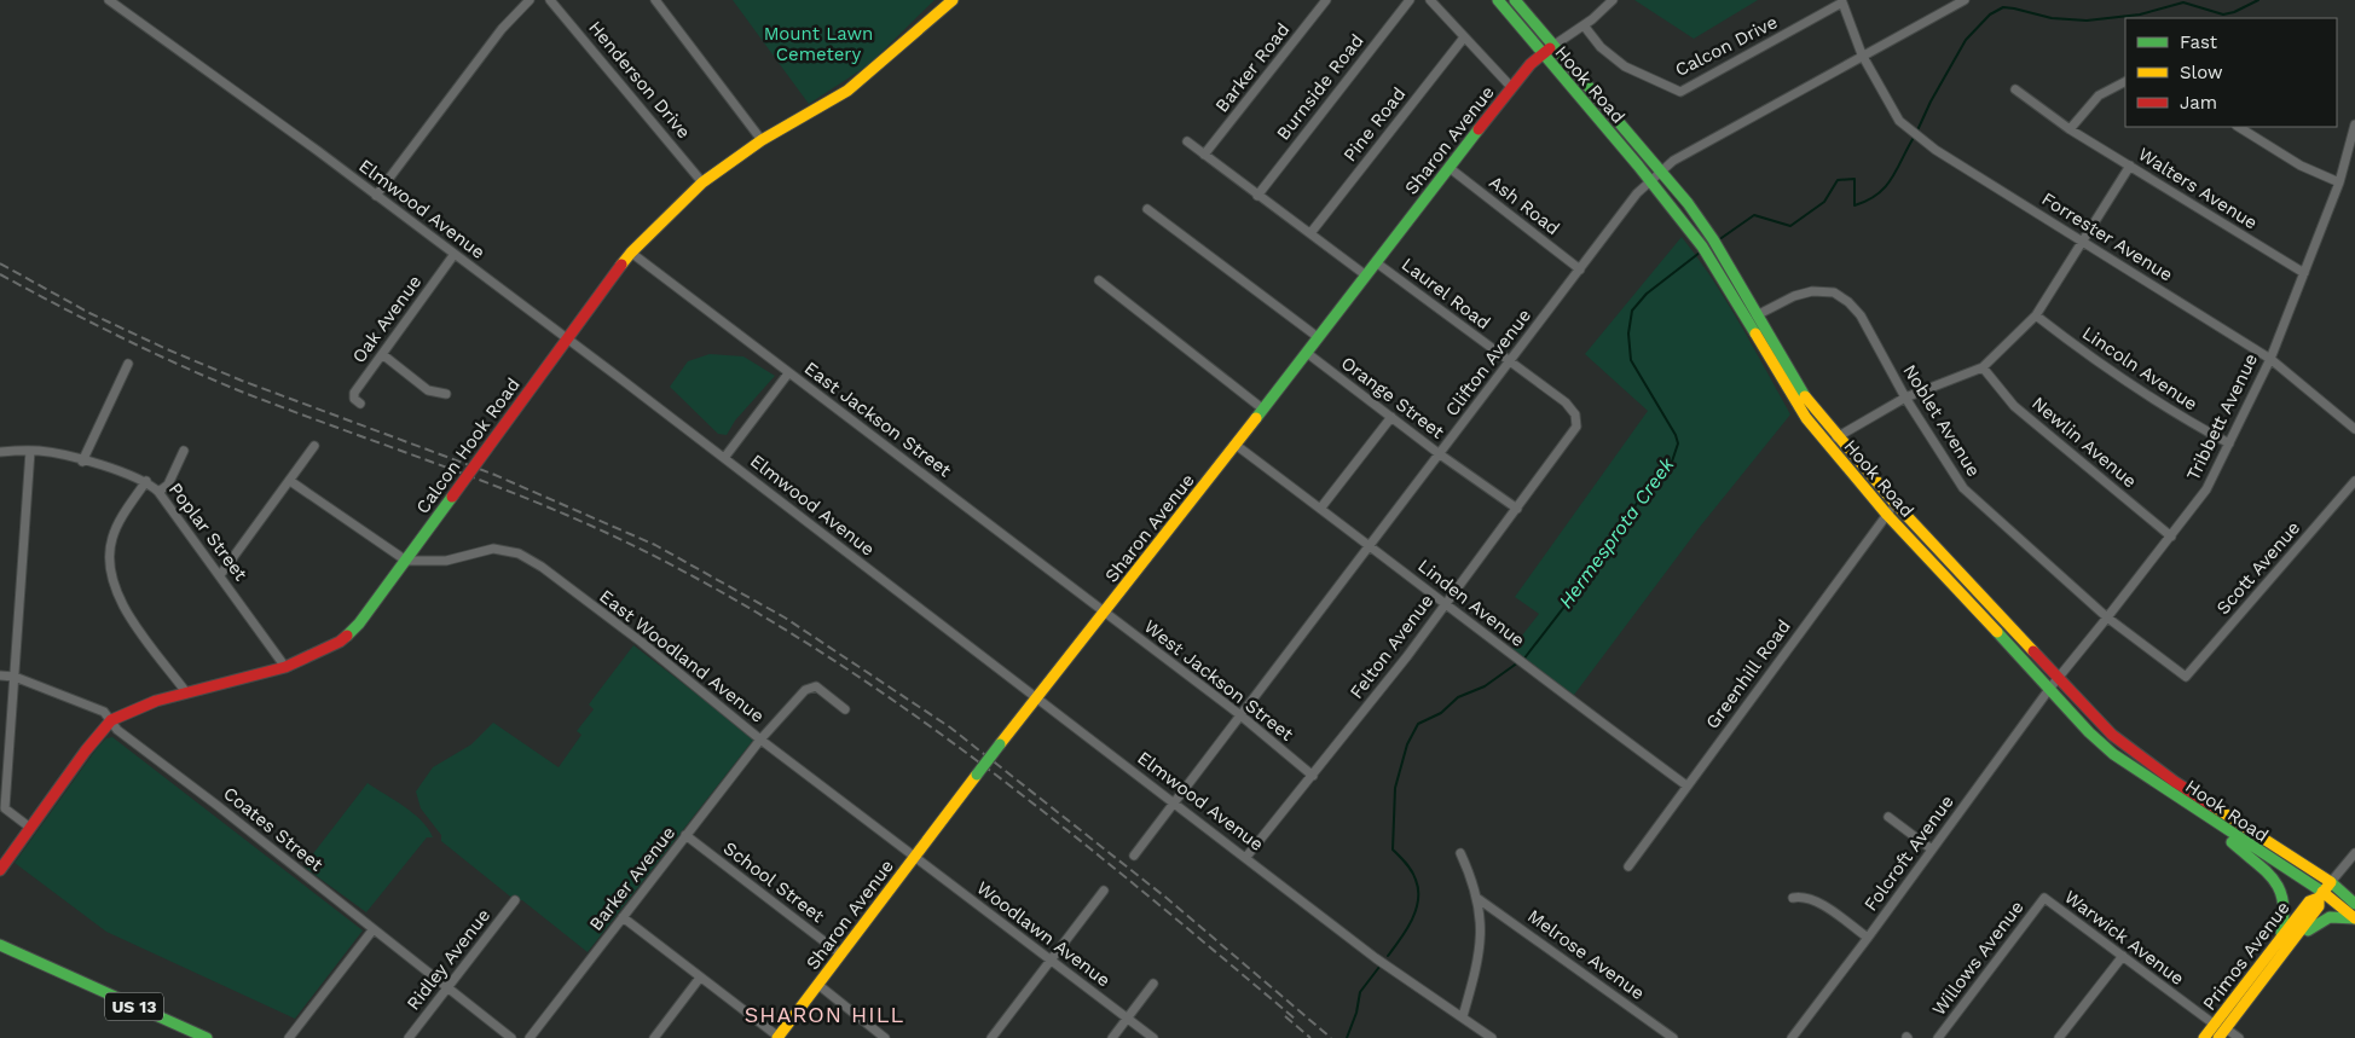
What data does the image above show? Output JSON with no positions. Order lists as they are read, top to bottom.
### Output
{
  "streets": {
    "main road": [
      "Hook Road",
      "Sharon Avenue",
      "Calcon Hook Road",
      "Primos Avenue",
      "US 13"
    ],
    "street": [
      "Calcon Drive",
      "Barker Road",
      "Henderson Drive",
      "Burnside Road",
      "Pine Road",
      "Walters Avenue",
      "Ash Road",
      "Elmwood Avenue",
      "Forrester Avenue",
      "Laurel Road",
      "Oak Avenue",
      "Clifton Avenue",
      "Lincoln Avenue",
      "Orange Street",
      "Tribbett Avenue",
      "East Jackson Street",
      "Noblet Avenue",
      "Newlin Avenue",
      "Poplar Street",
      "Scott Avenue",
      "Linden Avenue",
      "Felton Avenue",
      "East Woodland Avenue",
      "Greenhill Road",
      "West Jackson Street",
      "Coates Street",
      "Folcroft Avenue",
      "Barker Avenue",
      "School Street",
      "Woodlawn Avenue",
      "Warwick Avenue",
      "Melrose Avenue",
      "Willows Avenue",
      "Ridley Avenue"
    ]
  },
  "crossings": [
    ["Calcon Drive", "Forrester Avenue"],
    ["Calcon Drive", "Clifton Avenue"],
    ["Henderson Drive", "Calcon Hook Road"],
    ["Hook Road", "Sharon Avenue"],
    ["Hook Road", "Clifton Avenue"],
    ["Hook Road", "Tribbett Avenue"],
    ["Hook Road", "Noblet Avenue"],
    ["Hook Road", "Greenhill Road"],
    ["Hook Road", "Folcroft Avenue"],
    ["Hook Road", "Primos Avenue"],
    ["Sharon Avenue", "Ash Road"],
    ["Sharon Avenue", "Elmwood Avenue"],
    ["Sharon Avenue", "Laurel Road"],
    ["Sharon Avenue", "Orange Street"],
    ["Sharon Avenue", "East Jackson Street"],
    ["Sharon Avenue", "Linden Avenue"],
    ["Sharon Avenue", "East Woodland Avenue"],
    ["Sharon Avenue", "West Jackson Street"],
    ["Sharon Avenue", "School Street"],
    ["Sharon Avenue", "Woodlawn Avenue"],
    ["Walters Avenue", "Tribbett Avenue"],
    ["Ash Road", "Clifton Avenue"],
    ["Elmwood Avenue", "Oak Avenue"],
    ["Elmwood Avenue", "Clifton Avenue"],
    ["Elmwood Avenue", "Calcon Hook Road"],
    ["Elmwood Avenue", "Felton Avenue"],
    ["Forrester Avenue", "Clifton Avenue"],
    ["Forrester Avenue", "Tribbett Avenue"],
    ["Laurel Road", "Clifton Avenue"],
    ["Laurel Road", "Felton Avenue"],
    ["Clifton Avenue", "Orange Street"],
    ["Clifton Avenue", "Linden Avenue"],
    ["Clifton Avenue", "West Jackson Street"],
    ["Lincoln Avenue", "Tribbett Avenue"],
    ["Orange Street", "Felton Avenue"],
    ["Tribbett Avenue", "Noblet Avenue"],
    ["Tribbett Avenue", "Newlin Avenue"],
    ["Tribbett Avenue", "Folcroft Avenue"],
    ["East Jackson Street", "Calcon Hook Road"],
    ["East Jackson Street", "West Jackson Street"],
    ["Noblet Avenue", "Scott Avenue"],
    ["Calcon Hook Road", "Poplar Street"],
    ["Calcon Hook Road", "East Woodland Avenue"],
    ["Calcon Hook Road", "Coates Street"],
    ["Linden Avenue", "Felton Avenue"],
    ["Linden Avenue", "Greenhill Road"],
    ["Felton Avenue", "West Jackson Street"],
    ["East Woodland Avenue", "Barker Avenue"],
    ["East Woodland Avenue", "Woodlawn Avenue"],
    ["Coates Street", "Ridley Avenue"],
    ["Barker Avenue", "School Street"],
    ["Warwick Avenue", "Primos Avenue"],
    ["Warwick Avenue", "Willows Avenue"]
  ],
  "districts": ["SHARON HILL"],
  "water": ["Hermesprota Creek"],
  "parks": ["Mount Lawn Cemetery"],
  "legend": ["Fast", "Slow", "Jam"]
}
